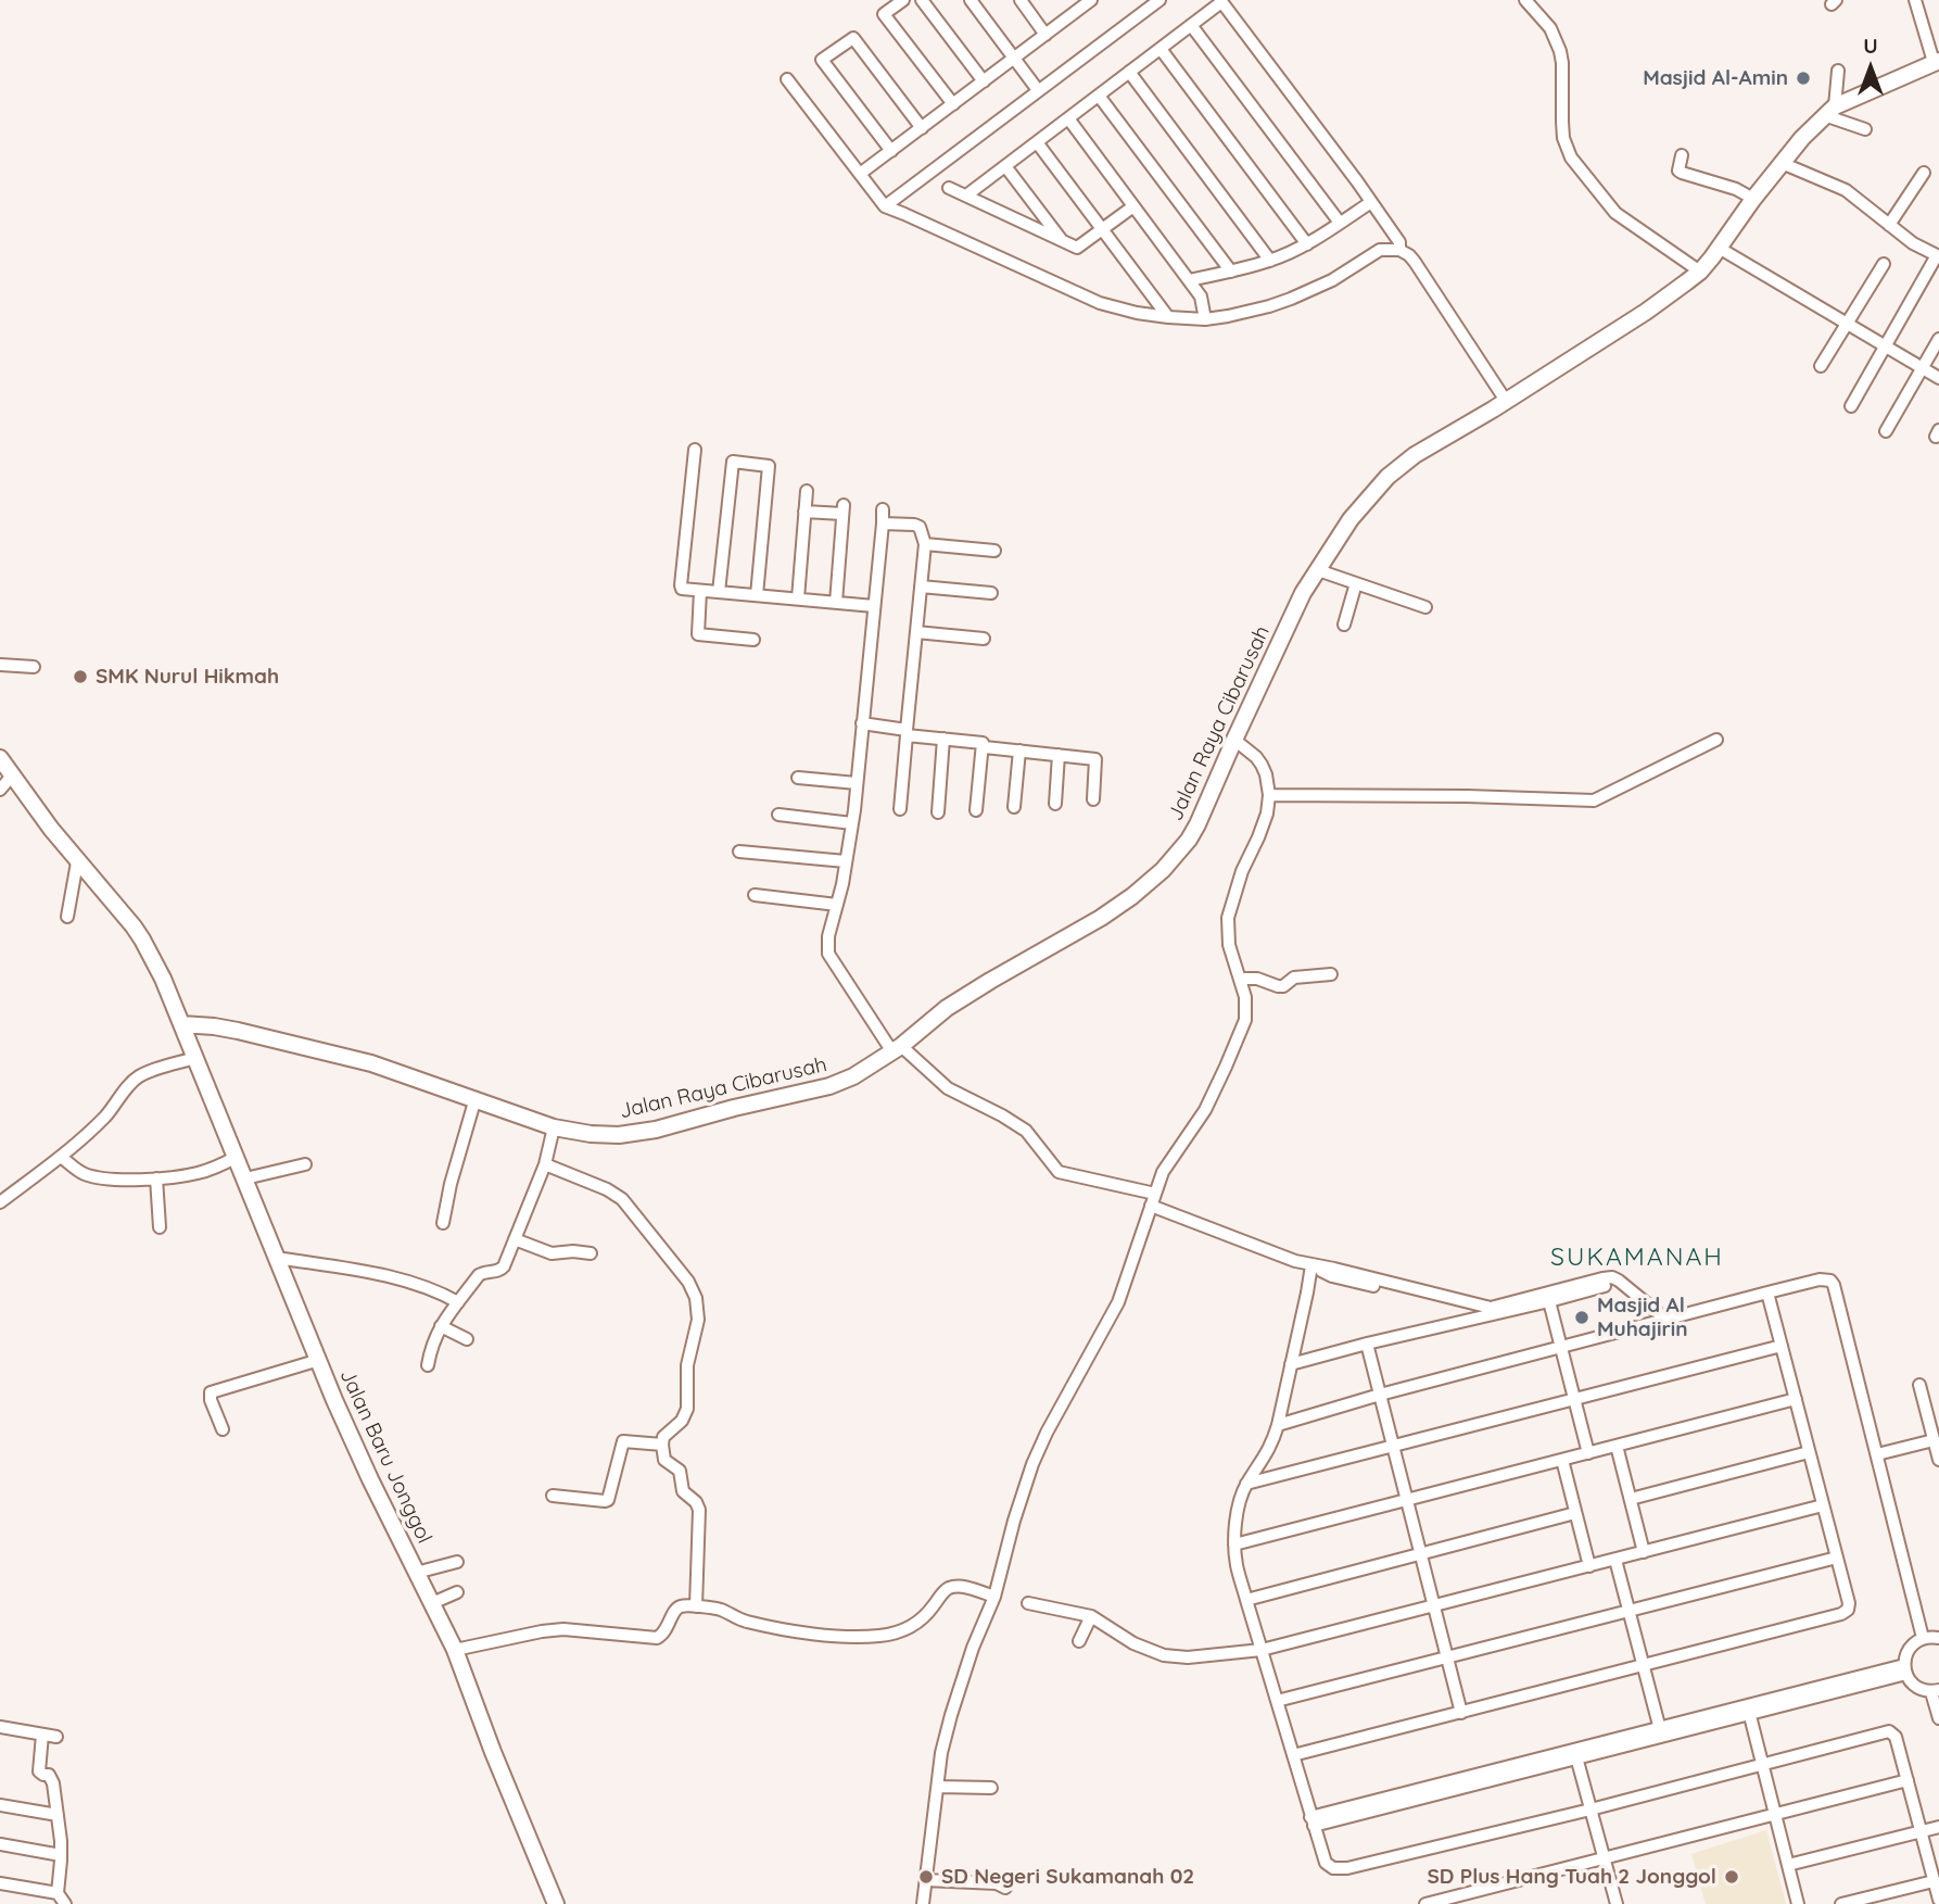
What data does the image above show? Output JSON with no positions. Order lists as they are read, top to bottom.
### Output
{
  "streets": {
    "main road": ["Jalan Raya Cibarusah", "Jalan Baru Jonggol"]
  },
  "crossings": [
    ["Jalan Raya Cibarusah", "Jalan Baru Jonggol"]
  ],
  "districts": ["SUKAMANAH"],
  "places": [
    "Masjid Al-Amin",
    "SMK Nurul Hikmah",
    "Masjid Al Muhajirin",
    "SD Negeri Sukamanah 02",
    "SD Plus Hang Tuah 2 Jonggol"
  ],
  "north": "top"
}
